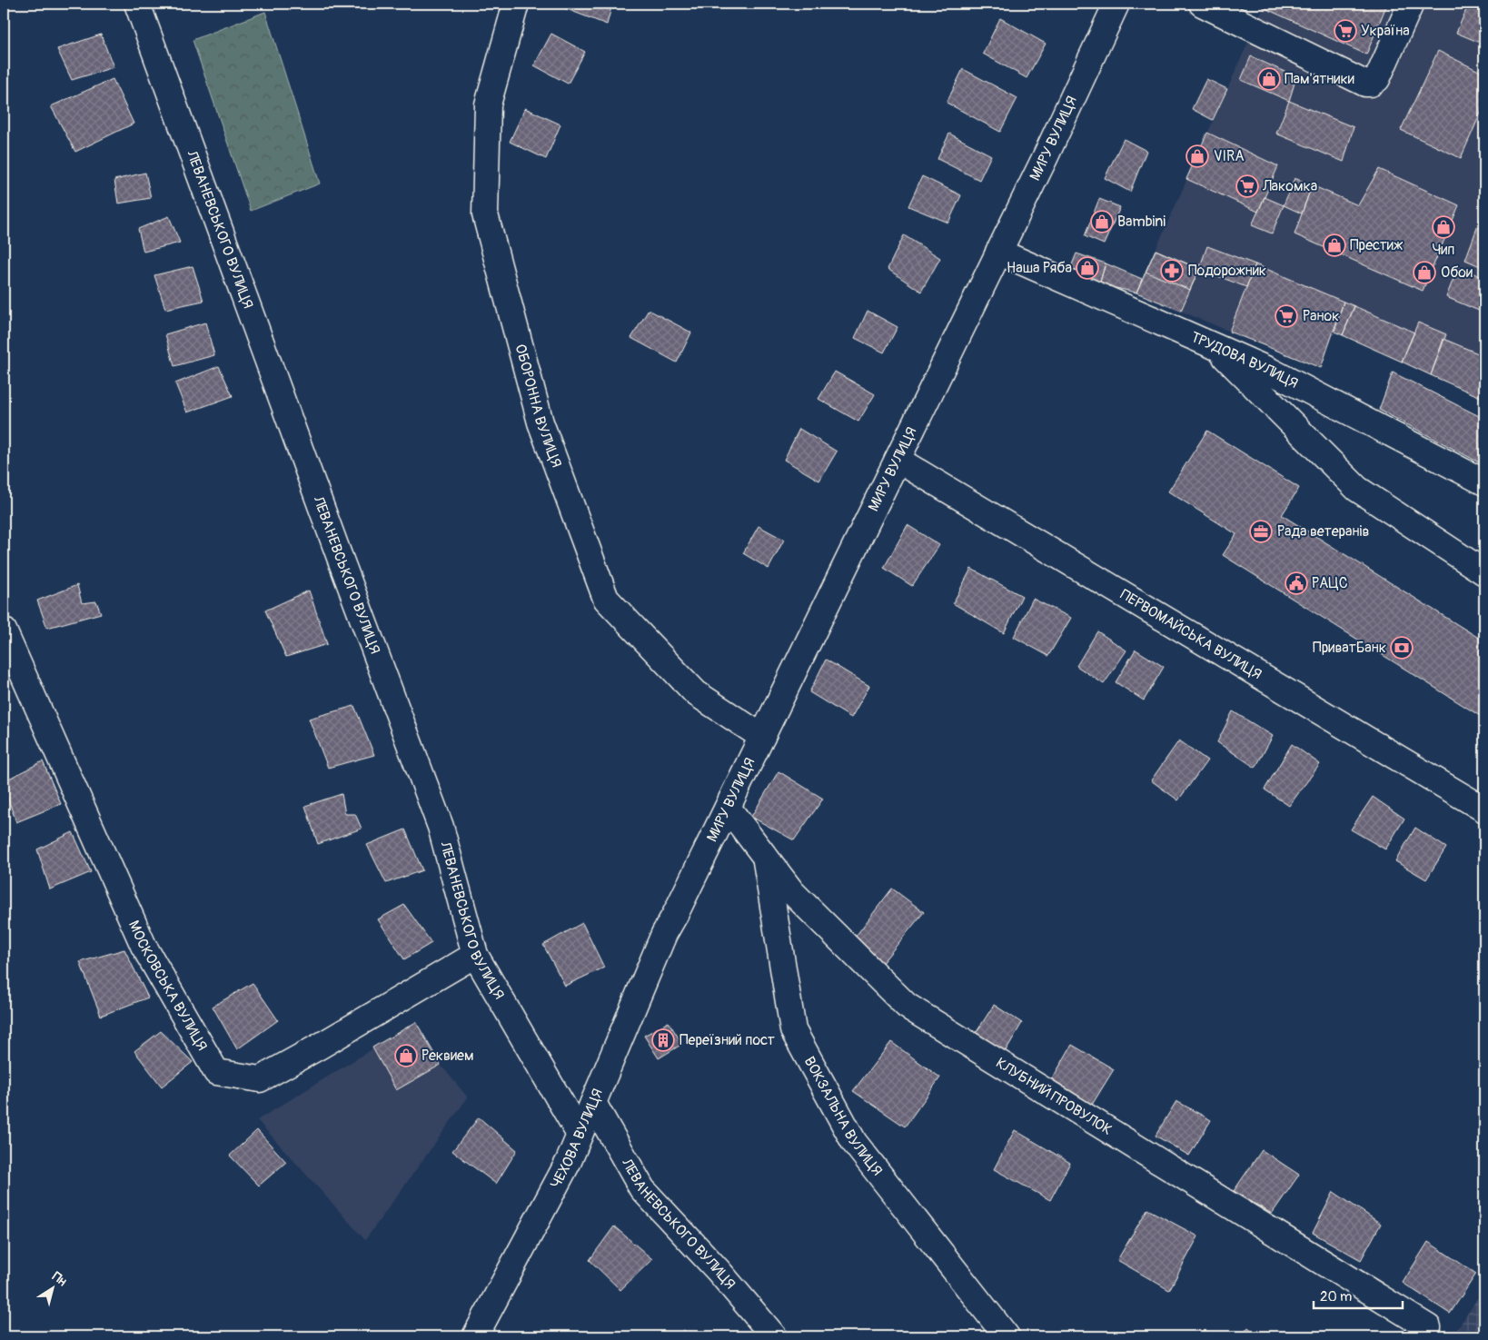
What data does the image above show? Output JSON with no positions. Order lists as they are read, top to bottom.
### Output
{
  "streets": {
    "street": [
      "МИРУ ВУЛИЦЯ",
      "ЛЕВАНЕВСЬКОГО ВУЛИЦЯ",
      "ТРУДОВА ВУЛИЦЯ",
      "ОБОРОННА ВУЛИЦЯ",
      "ПЕРВОМАЙСЬКА ВУЛИЦЯ",
      "МОСКОВСЬКА ВУЛИЦЯ",
      "КЛУБНИЙ ПРОВУЛОК",
      "ВОКЗАЛЬНА ВУЛИЦЯ",
      "ЧЕХОВА ВУЛИЦЯ"
    ]
  },
  "crossings": [
    ["МИРУ ВУЛИЦЯ", "ТРУДОВА ВУЛИЦЯ"],
    ["МИРУ ВУЛИЦЯ", "ОБОРОННА ВУЛИЦЯ"],
    ["МИРУ ВУЛИЦЯ", "ПЕРВОМАЙСЬКА ВУЛИЦЯ"],
    ["МИРУ ВУЛИЦЯ", "КЛУБНИЙ ПРОВУЛОК"],
    ["МИРУ ВУЛИЦЯ", "ЧЕХОВА ВУЛИЦЯ"],
    ["ЛЕВАНЕВСЬКОГО ВУЛИЦЯ", "МОСКОВСЬКА ВУЛИЦЯ"],
    ["ЛЕВАНЕВСЬКОГО ВУЛИЦЯ", "ЧЕХОВА ВУЛИЦЯ"],
    ["КЛУБНИЙ ПРОВУЛОК", "ВОКЗАЛЬНА ВУЛИЦЯ"]
  ],
  "places": {
    "supermarket": ["Україна", "Лакомка", "Ранок"],
    "shop": [
      "Пам'ятники",
      "VIRA",
      "Bambini",
      "Чип",
      "Престиж",
      "Наша Ряба",
      "Обои",
      "Реквием"
    ],
    "pharmacy": ["Подорожник"],
    "office": ["Рада ветеранів"],
    "public building": ["РАЦС"],
    "bank": ["ПриватБанк"],
    "building": ["Переїзний пост"]
  },
  "scale_bar": "20 m",
  "north": "top right"
}
